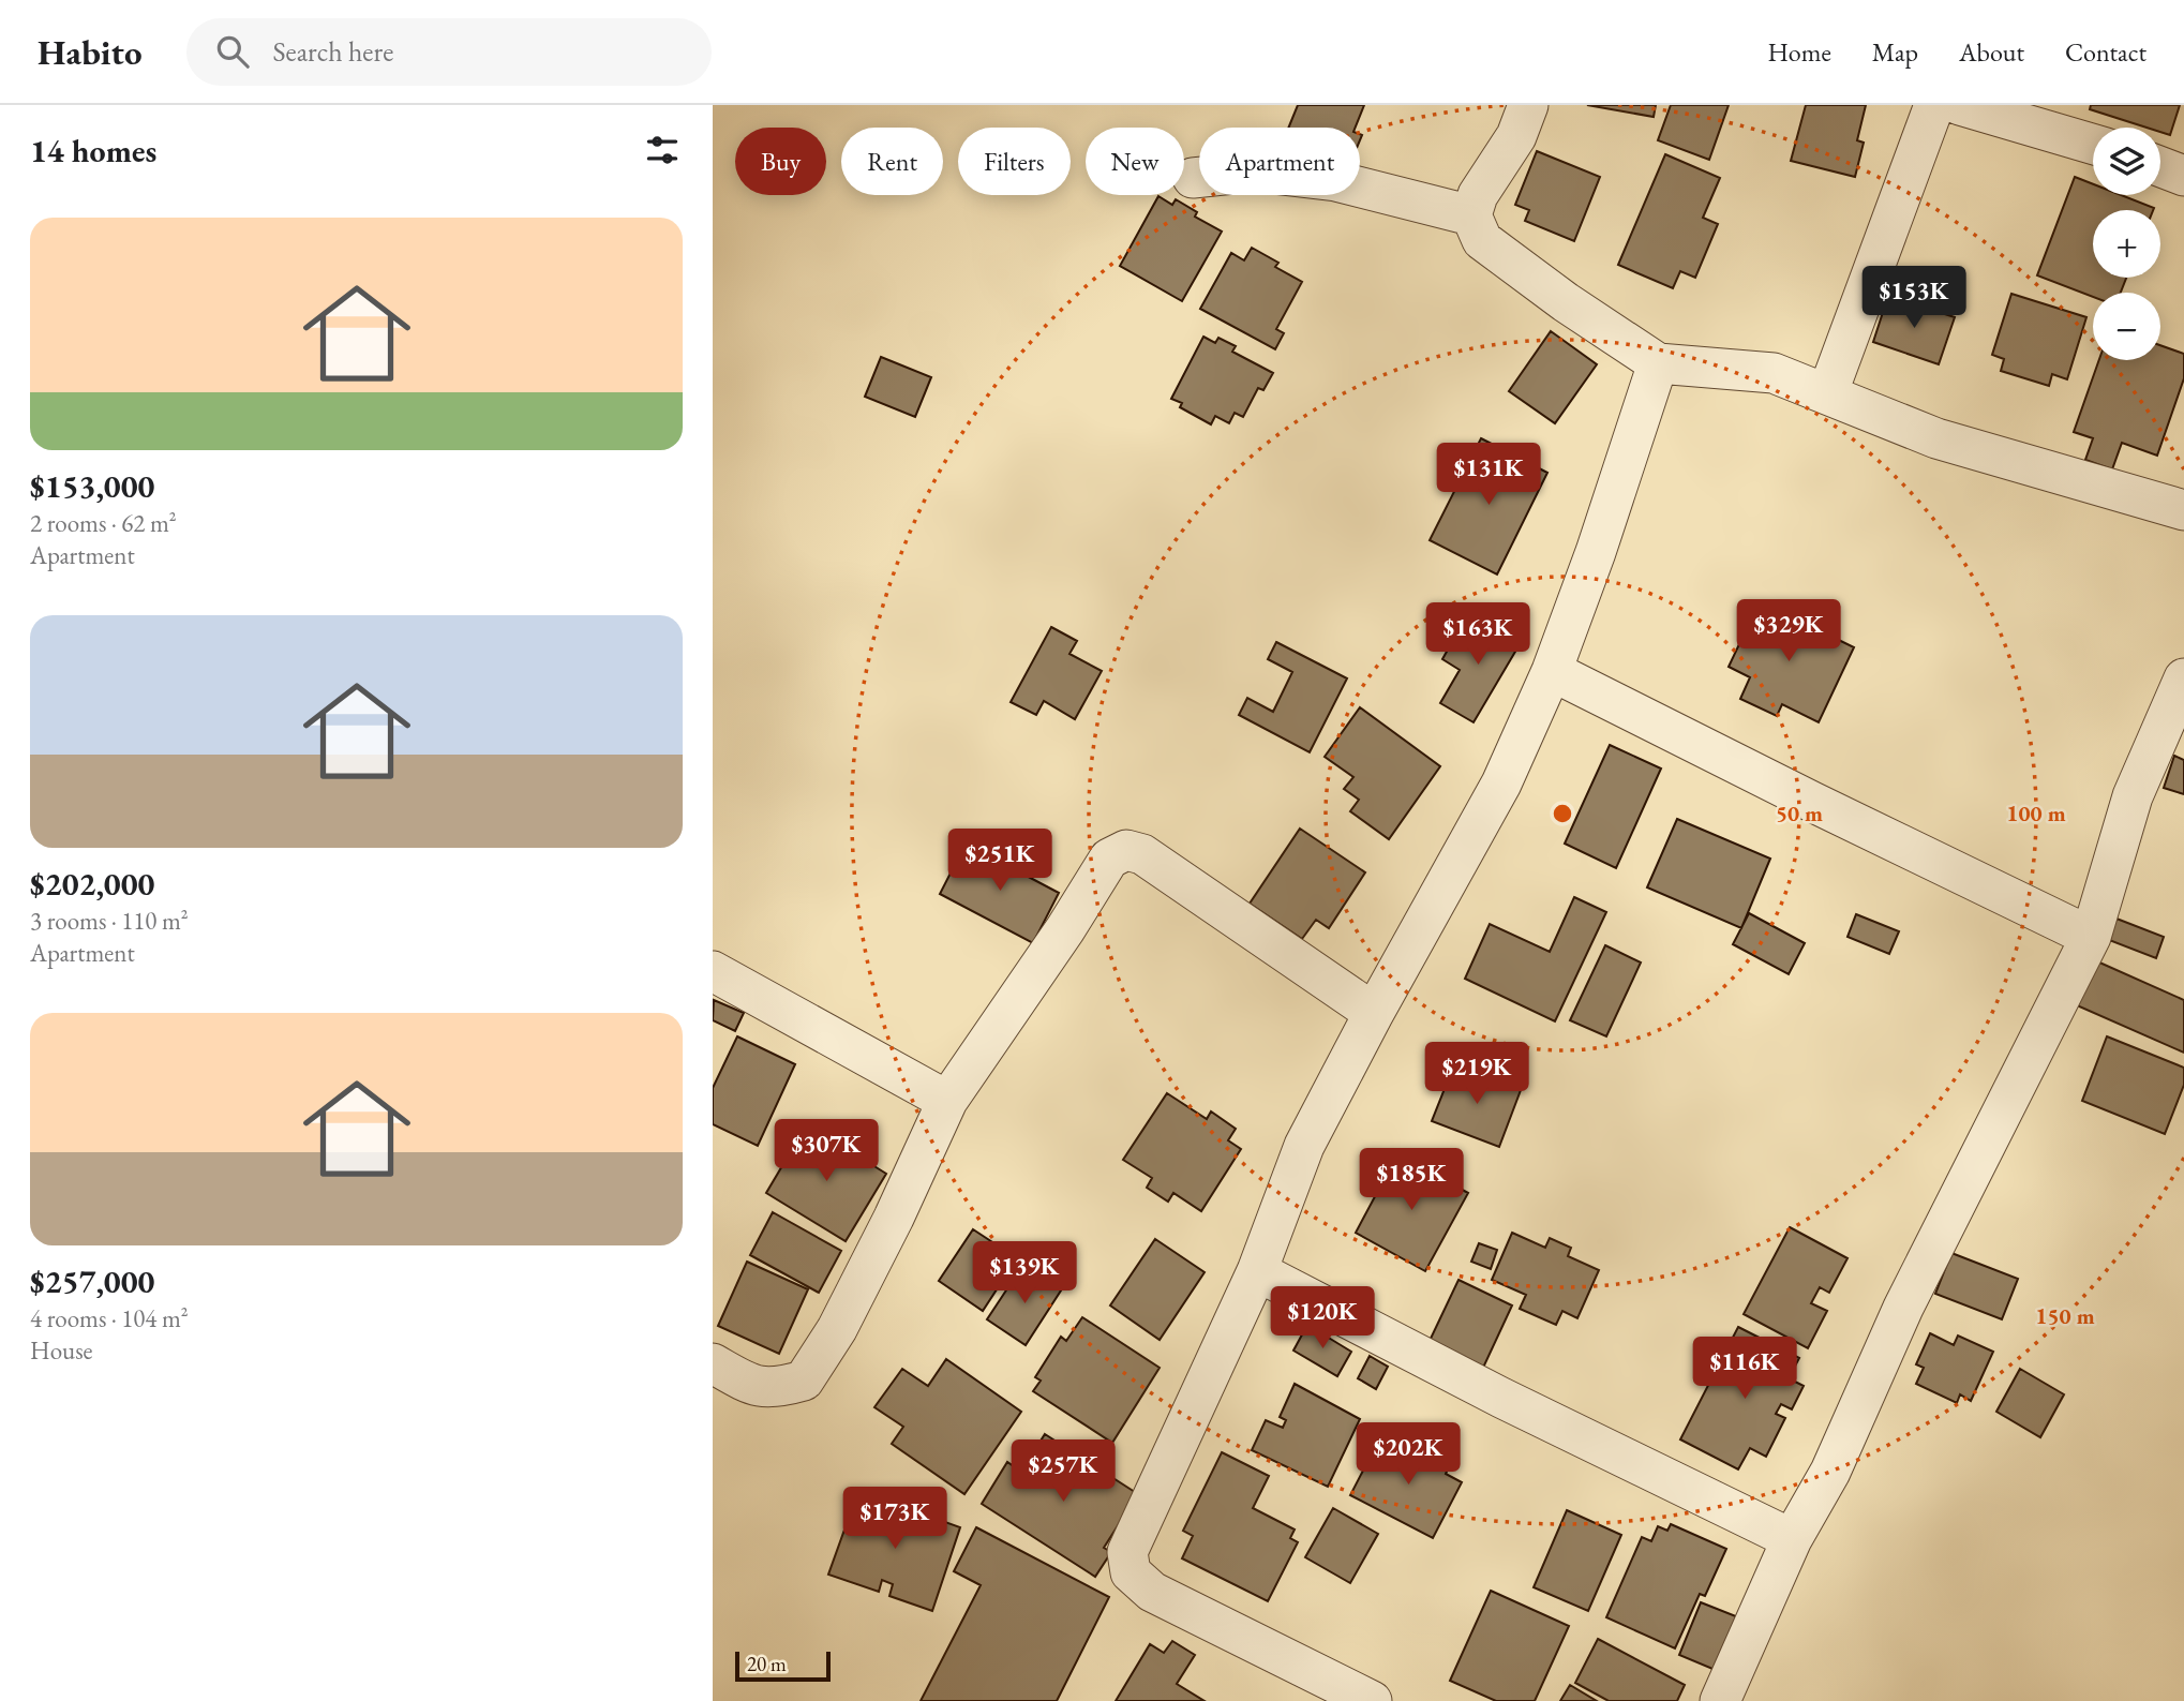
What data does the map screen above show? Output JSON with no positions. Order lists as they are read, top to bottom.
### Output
{
  "scale_bar": "20 m",
  "page": {
    "header": "Habito",
    "search": "Search here",
    "nav": [
      "Home",
      "Map",
      "About",
      "Contact"
    ],
    "heading": "14 homes",
    "map_buttons": ["+", "−"],
    "chip": [
      "Buy",
      "Rent",
      "Filters",
      "New",
      "Apartment"
    ],
    "list": [
      {
        "name": "$153,000",
        "note": "2 rooms · 62 m² · Apartment"
      },
      {
        "name": "$202,000",
        "note": "3 rooms · 110 m² · Apartment"
      },
      {
        "name": "$257,000",
        "note": "4 rooms · 104 m² · House"
      }
    ],
    "price": [
      "$153K",
      "$131K",
      "$329K",
      "$163K",
      "$251K",
      "$219K",
      "$307K",
      "$185K",
      "$139K",
      "$120K",
      "$116K",
      "$202K",
      "$257K",
      "$173K"
    ],
    "scale": "20 m"
  },
  "rings": ["50 m", "100 m", "150 m"]
}
